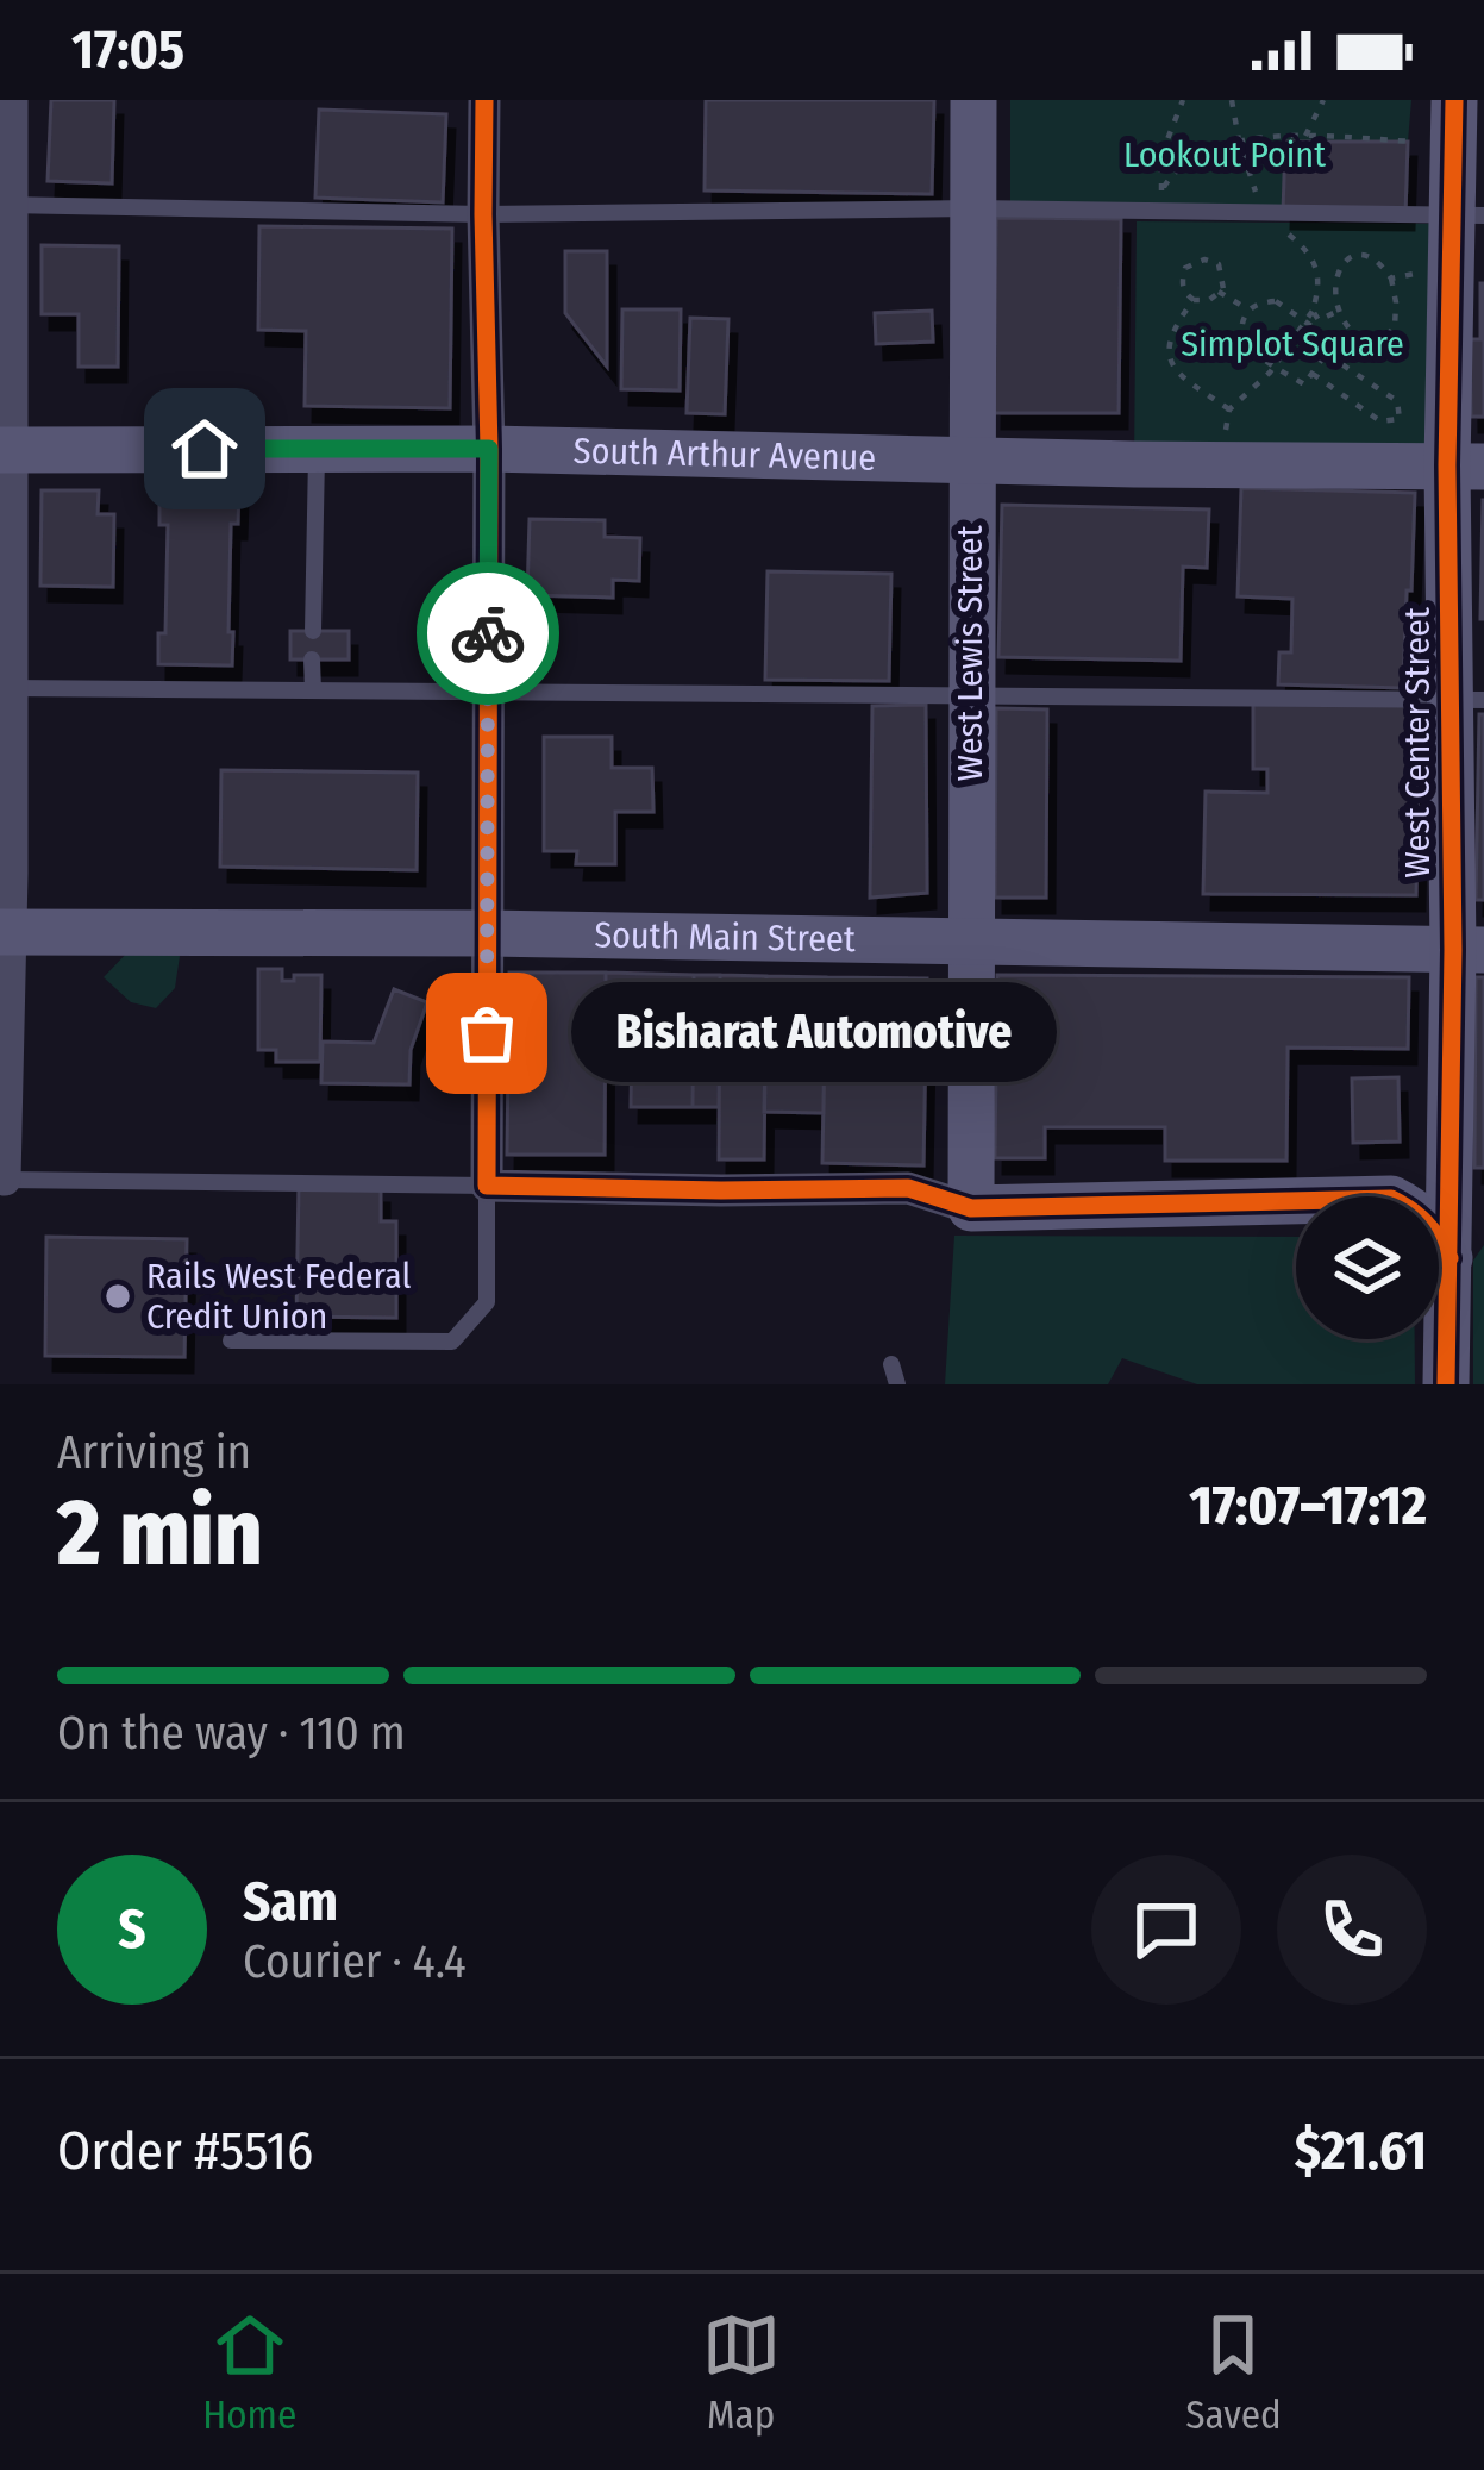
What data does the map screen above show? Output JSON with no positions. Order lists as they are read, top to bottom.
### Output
{
  "streets": {
    "street": [
      "South Arthur Avenue",
      "West Lewis Street",
      "West Center Street",
      "South Main Street"
    ]
  },
  "crossings": [
    ["South Arthur Avenue", "West Lewis Street"],
    ["South Arthur Avenue", "West Center Street"],
    ["West Lewis Street", "South Main Street"],
    ["West Center Street", "South Main Street"]
  ],
  "parks": ["Lookout Point", "Simplot Square"],
  "places": ["Bisharat Automotive", "Rails West Federal Credit Union"],
  "page": {
    "status": "17:05",
    "bubble": "Bisharat Automotive",
    "heading": ["2 min", "Arriving in", "17:07–17:12"],
    "panel": [
      "Sam",
      "Courier · 4.4",
      "Order #5516",
      "$21.61"
    ],
    "bar": "On the way · 110 m",
    "round": "S",
    "tabs": ["Home", "Map", "Saved"]
  }
}
